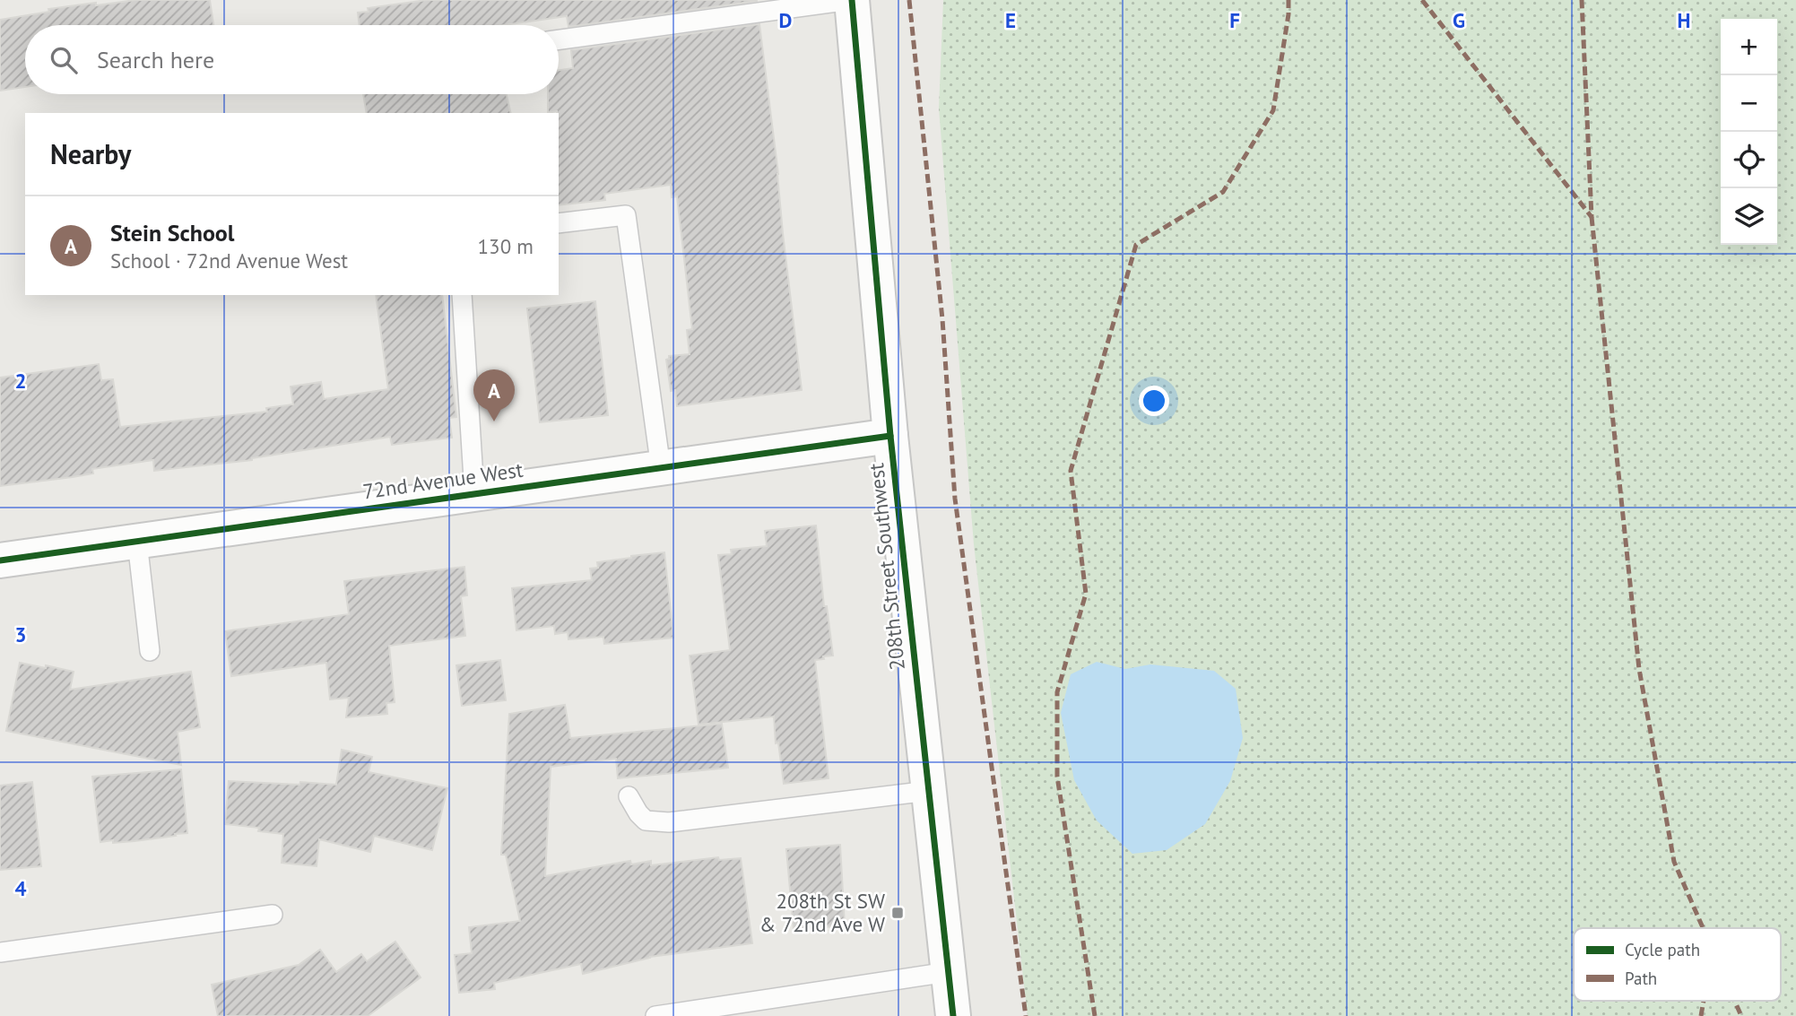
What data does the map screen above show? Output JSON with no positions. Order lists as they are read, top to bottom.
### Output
{
  "streets": {
    "street": ["72nd Avenue West", "208th Street Southwest"]
  },
  "crossings": [
    ["72nd Avenue West", "208th Street Southwest"]
  ],
  "places": {
    "transit": ["208th St SW & 72nd Ave W"]
  },
  "legend": ["Cycle path", "Path"],
  "page": {
    "map_buttons": ["+", "−"],
    "search": "Search here",
    "heading": "Nearby",
    "list": [
      {
        "mark": "A",
        "name": "Stein School",
        "note": "School · 72nd Avenue West",
        "value": "130 m"
      }
    ],
    "pins": "A"
  },
  "grid": {
    "columns": [
      "D",
      "E",
      "F",
      "G",
      "H"
    ],
    "rows": ["2", "3", "4"]
  }
}
